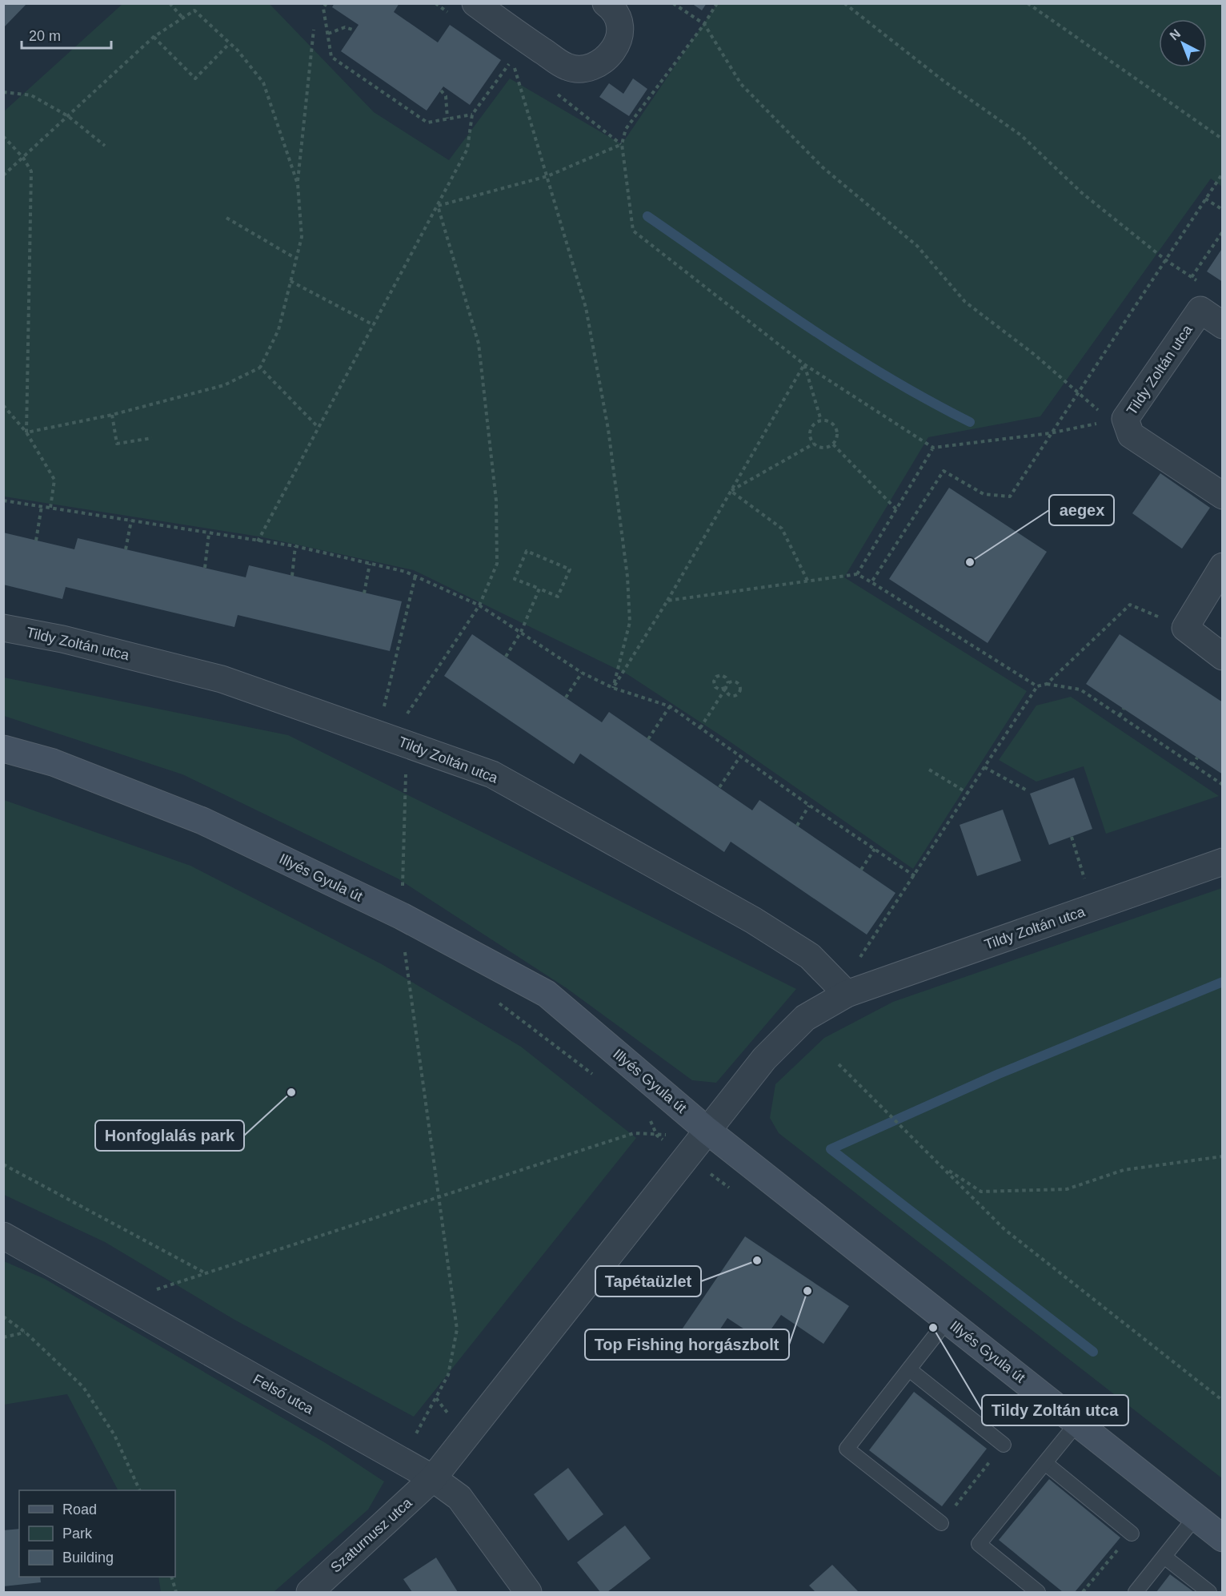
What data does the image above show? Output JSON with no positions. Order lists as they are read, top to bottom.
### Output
{
  "streets": {
    "street": [
      "Tildy Zoltán utca",
      "Illyés Gyula út",
      "Felső utca",
      "Szaturnusz utca"
    ]
  },
  "crossings": [
    ["Tildy Zoltán utca", "Illyés Gyula út"],
    ["Tildy Zoltán utca", "Szaturnusz utca"],
    ["Felső utca", "Szaturnusz utca"]
  ],
  "places": [
    "aegex",
    "Honfoglalás park",
    "Tapétaüzlet",
    "Top Fishing horgászbolt",
    "Tildy Zoltán utca"
  ],
  "legend": ["Road", "Park", "Building"],
  "scale_bar": "20 m",
  "north": "top left"
}
